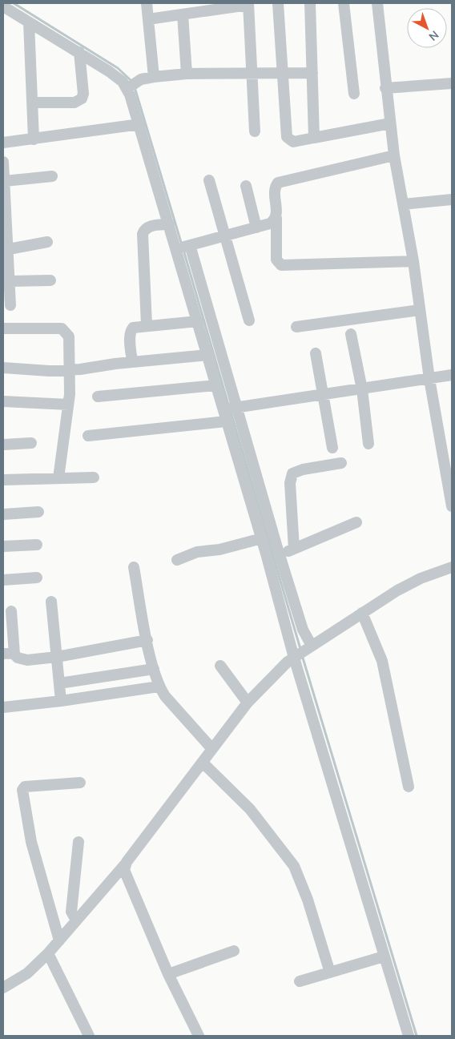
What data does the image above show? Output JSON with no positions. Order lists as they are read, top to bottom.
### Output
{
  "north": "bottom right"
}
